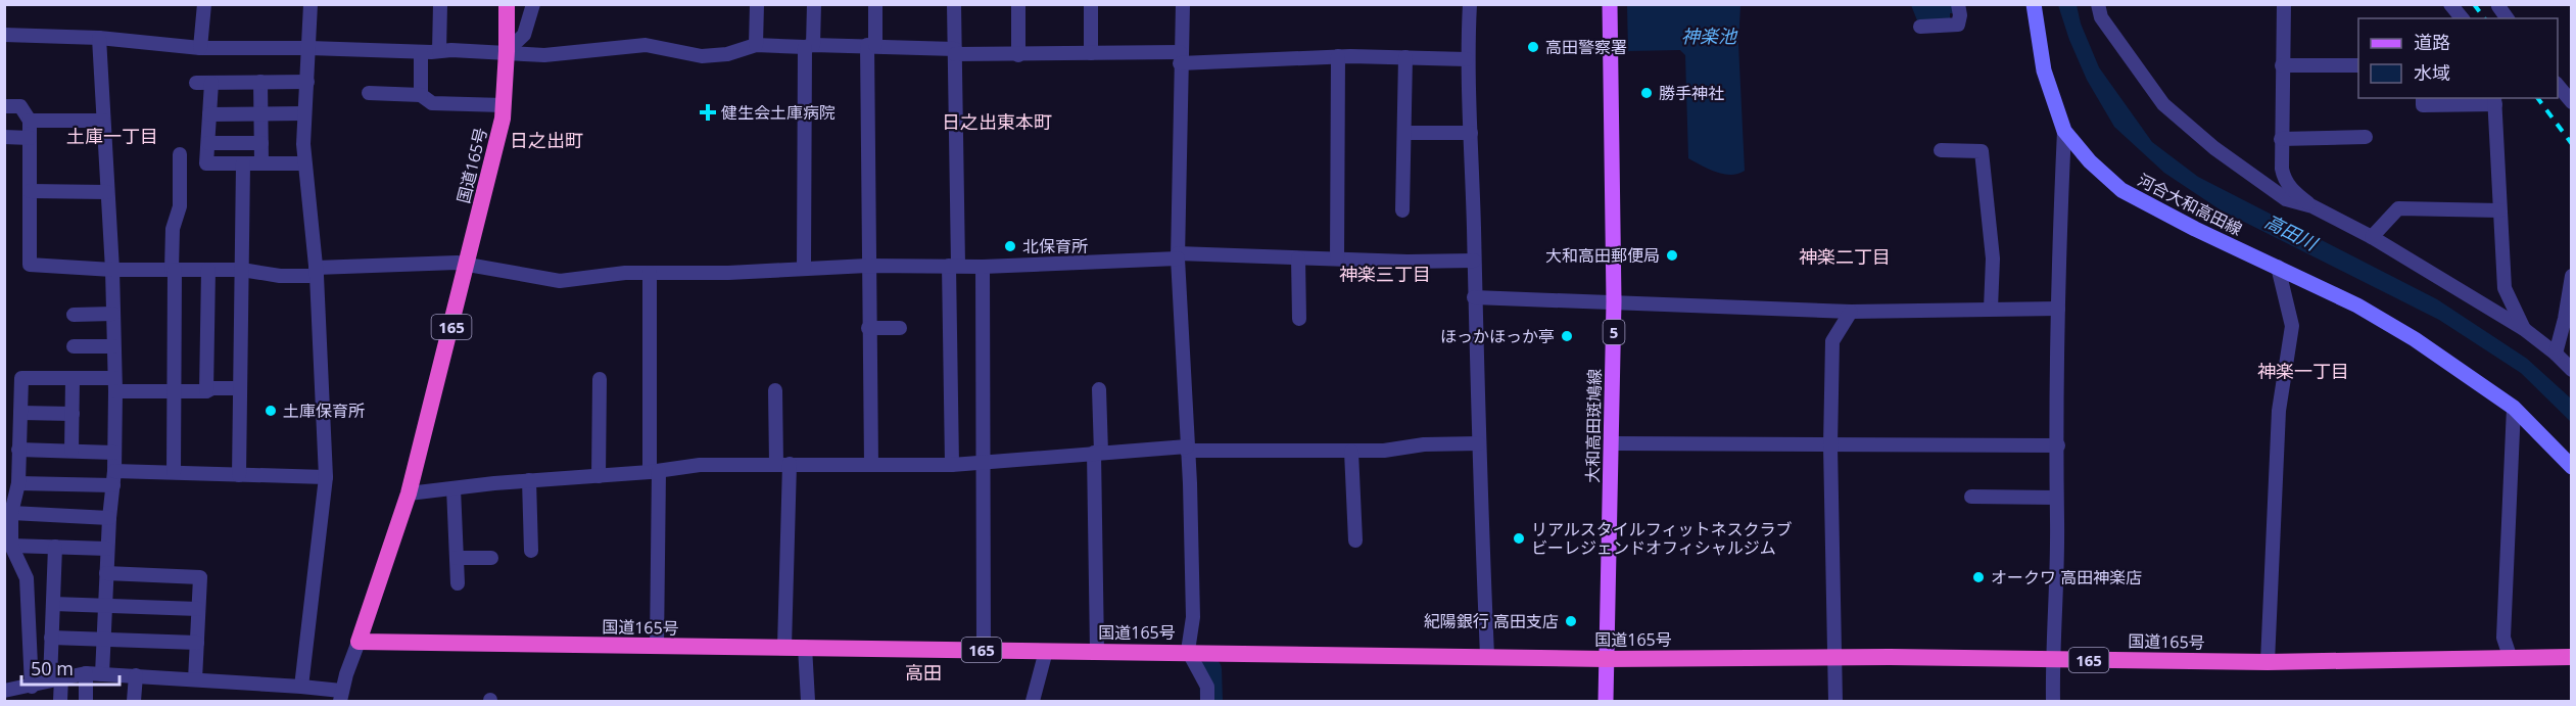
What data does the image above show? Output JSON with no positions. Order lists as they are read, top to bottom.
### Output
{
  "streets": {
    "highway": ["国道165号", "165"],
    "main road": ["河合大和高田線", "5", "大和高田斑鳩線"]
  },
  "crossings": [
    ["国道165号", "大和高田斑鳩線"]
  ],
  "districts": [
    "日之出東本町",
    "土庫一丁目",
    "日之出町",
    "神楽二丁目",
    "神楽三丁目",
    "神楽一丁目",
    "高田"
  ],
  "water": ["神楽池", "高田川"],
  "places": {
    "other": [
      "高田警察署",
      "勝手神社",
      "北保育所",
      "大和高田郵便局",
      "ほっかほっか亭",
      "土庫保育所",
      "リアルスタイルフィットネスクラブ ビーレジェンドオフィシャルジム",
      "オークワ 高田神楽店",
      "紀陽銀行 高田支店"
    ],
    "health": ["健生会土庫病院"]
  },
  "legend": ["道路", "水域"],
  "scale_bar": "50 m"
}
